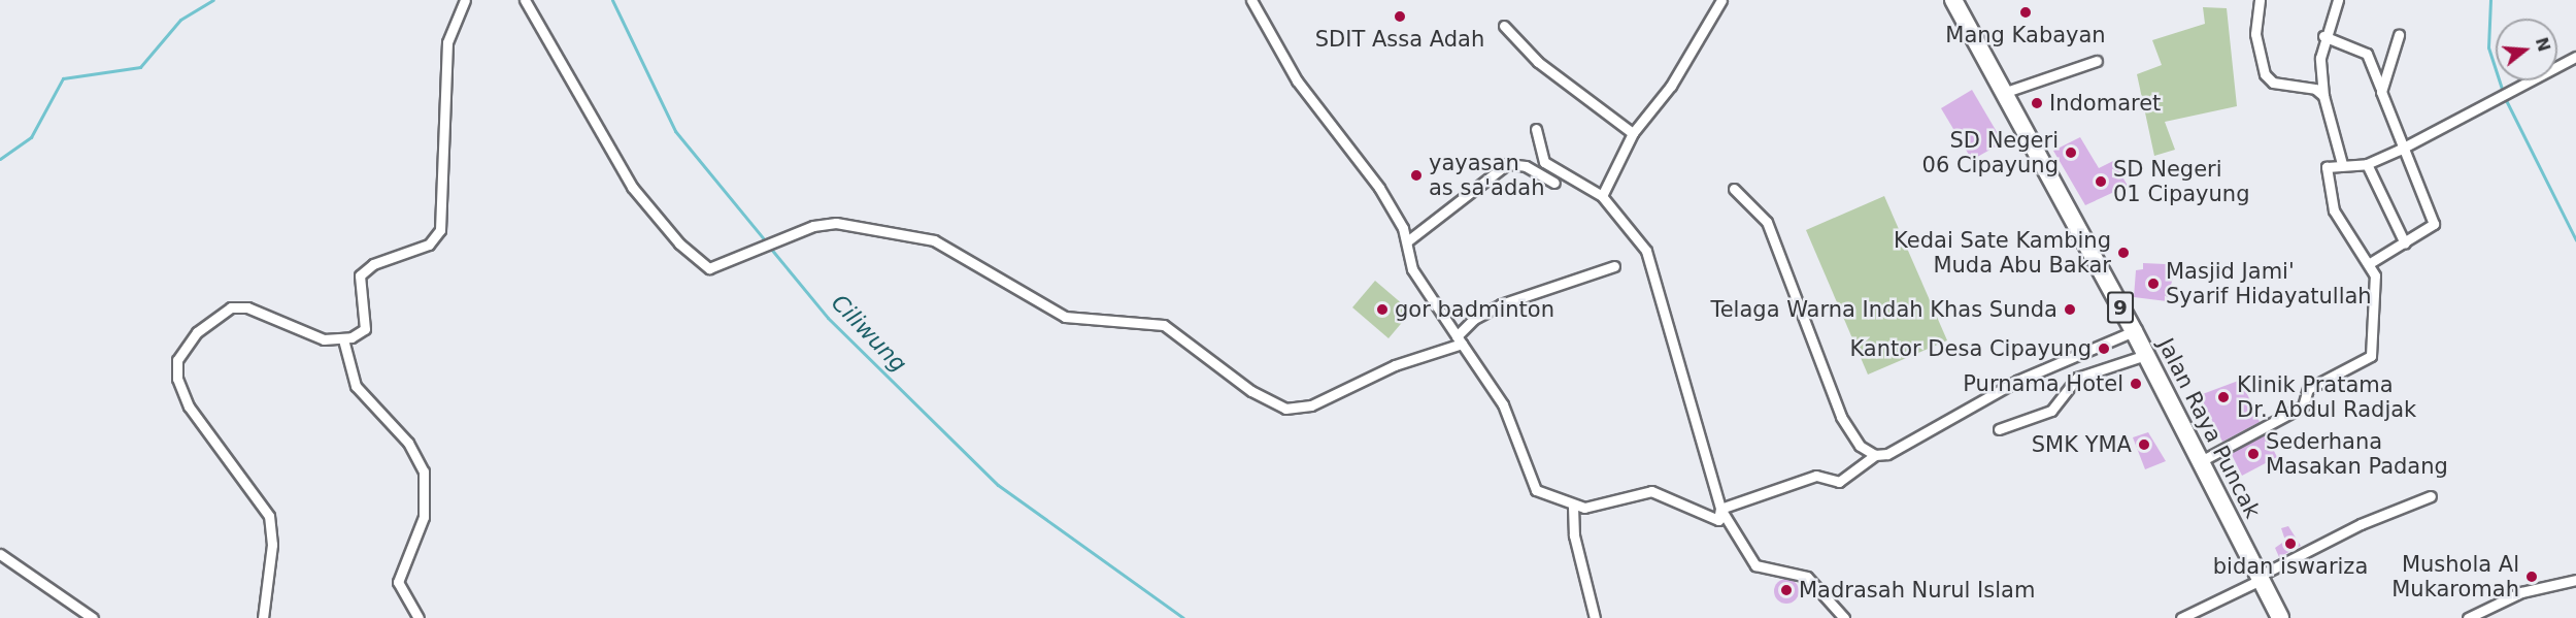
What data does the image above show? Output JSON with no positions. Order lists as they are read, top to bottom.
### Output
{
  "streets": {
    "highway": ["9", "Jalan Raya Puncak"]
  },
  "water": ["Ciliwung"],
  "places": [
    "Mang Kabayan",
    "SDIT Assa Adah",
    "Indomaret",
    "SD Negeri 06 Cipayung",
    "yayasan as sa'adah",
    "SD Negeri 01 Cipayung",
    "Kedai Sate Kambing Muda Abu Bakar",
    "Masjid Jami' Syarif Hidayatullah",
    "gor badminton",
    "Telaga Warna Indah Khas Sunda",
    "Kantor Desa Cipayung",
    "Purnama Hotel",
    "Klinik Pratama Dr. Abdul Radjak",
    "SMK YMA",
    "Sederhana Masakan Padang",
    "bidan iswariza",
    "Mushola Al Mukaromah",
    "Madrasah Nurul Islam"
  ],
  "north": "right"
}
